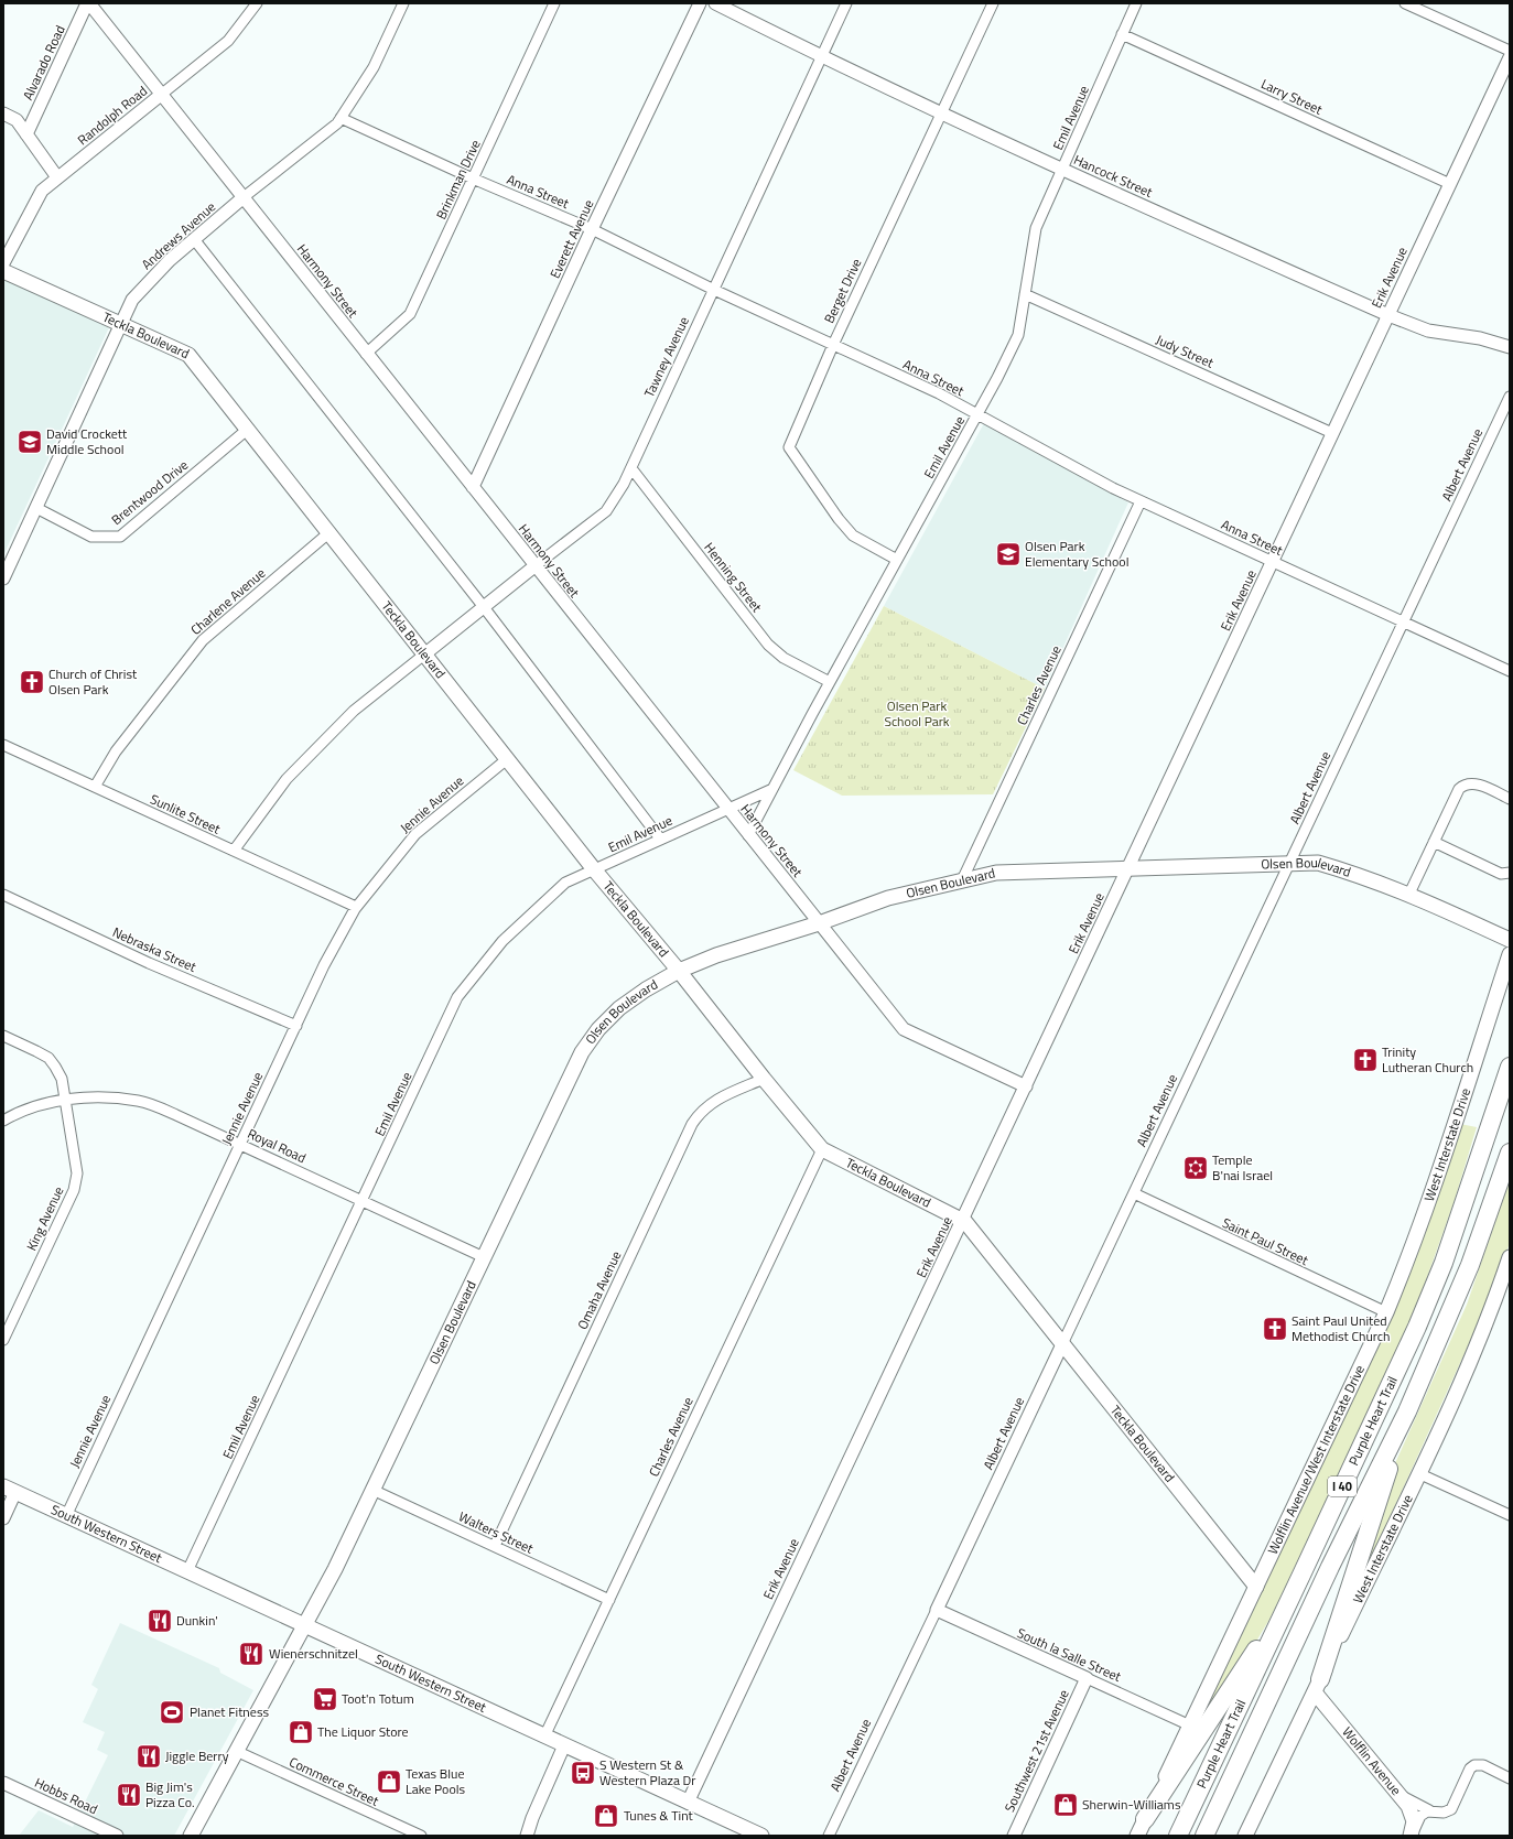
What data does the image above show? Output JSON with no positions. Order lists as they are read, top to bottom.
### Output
{
  "streets": {
    "highway": ["Purple Heart Trail", "I 40"],
    "main road": [
      "Teckla Boulevard",
      "Olsen Boulevard",
      "West Interstate Drive",
      "Wolflin Avenue/West Interstate Drive",
      "South Western Street",
      "Wolflin Avenue"
    ],
    "street": [
      "Alvarado Road",
      "Larry Street",
      "Randolph Road",
      "Emil Avenue",
      "Hancock Street",
      "Brinkman Drive",
      "Anna Street",
      "Andrews Avenue",
      "Everett Avenue",
      "Erik Avenue",
      "Harmony Street",
      "Berget Drive",
      "Judy Street",
      "Tawney Avenue",
      "Albert Avenue",
      "Brentwood Drive",
      "Henning Street",
      "Charlene Avenue",
      "Charles Avenue",
      "Jennie Avenue",
      "Sunlite Street",
      "Nebraska Street",
      "Royal Road",
      "King Avenue",
      "Saint Paul Street",
      "Omaha Avenue",
      "Walters Street",
      "South la Salle Street",
      "Southwest 21st Avenue",
      "Commerce Street",
      "Hobbs Road"
    ]
  },
  "crossings": [
    ["Alvarado Road", "Harmony Street"],
    ["Larry Street", "Emil Avenue"],
    ["Larry Street", "Erik Avenue"],
    ["Randolph Road", "Harmony Street"],
    ["Emil Avenue", "Hancock Street"],
    ["Emil Avenue", "Anna Street"],
    ["Emil Avenue", "Harmony Street"],
    ["Emil Avenue", "Berget Drive"],
    ["Emil Avenue", "Teckla Boulevard"],
    ["Emil Avenue", "Judy Street"],
    ["Emil Avenue", "Henning Street"],
    ["Emil Avenue", "Royal Road"],
    ["Emil Avenue", "South Western Street"],
    ["Hancock Street", "Erik Avenue"],
    ["Hancock Street", "Berget Drive"],
    ["Hancock Street", "Tawney Avenue"],
    ["Brinkman Drive", "Anna Street"],
    ["Brinkman Drive", "Harmony Street"],
    ["Anna Street", "Andrews Avenue"],
    ["Anna Street", "Everett Avenue"],
    ["Anna Street", "Erik Avenue"],
    ["Anna Street", "Berget Drive"],
    ["Anna Street", "Tawney Avenue"],
    ["Anna Street", "Albert Avenue"],
    ["Anna Street", "Charles Avenue"],
    ["Andrews Avenue", "Harmony Street"],
    ["Andrews Avenue", "Teckla Boulevard"],
    ["Andrews Avenue", "Brentwood Drive"],
    ["Everett Avenue", "Harmony Street"],
    ["Erik Avenue", "Harmony Street"],
    ["Erik Avenue", "Teckla Boulevard"],
    ["Erik Avenue", "Judy Street"],
    ["Erik Avenue", "Olsen Boulevard"],
    ["Erik Avenue", "South Western Street"],
    ["Harmony Street", "Tawney Avenue"],
    ["Harmony Street", "Olsen Boulevard"],
    ["Teckla Boulevard", "Tawney Avenue"],
    ["Teckla Boulevard", "Albert Avenue"],
    ["Teckla Boulevard", "Brentwood Drive"],
    ["Teckla Boulevard", "Charlene Avenue"],
    ["Teckla Boulevard", "Charles Avenue"],
    ["Teckla Boulevard", "Jennie Avenue"],
    ["Teckla Boulevard", "Olsen Boulevard"],
    ["Teckla Boulevard", "Omaha Avenue"],
    ["Teckla Boulevard", "Wolflin Avenue/West Interstate Drive"],
    ["Tawney Avenue", "Henning Street"],
    ["Albert Avenue", "Olsen Boulevard"],
    ["Albert Avenue", "Saint Paul Street"],
    ["Albert Avenue", "South la Salle Street"],
    ["Charlene Avenue", "Sunlite Street"],
    ["Charles Avenue", "Olsen Boulevard"],
    ["Charles Avenue", "Walters Street"],
    ["Charles Avenue", "South Western Street"],
    ["Jennie Avenue", "Sunlite Street"],
    ["Jennie Avenue", "Nebraska Street"],
    ["Jennie Avenue", "Royal Road"],
    ["Jennie Avenue", "South Western Street"],
    ["Olsen Boulevard", "Royal Road"],
    ["Olsen Boulevard", "Walters Street"],
    ["Olsen Boulevard", "South Western Street"],
    ["Olsen Boulevard", "Commerce Street"],
    ["West Interstate Drive", "Wolflin Avenue/West Interstate Drive"],
    ["West Interstate Drive", "Wolflin Avenue"],
    ["Royal Road", "King Avenue"],
    ["Saint Paul Street", "Wolflin Avenue/West Interstate Drive"],
    ["Omaha Avenue", "Walters Street"],
    ["South la Salle Street", "Southwest 21st Avenue"]
  ],
  "parks": ["Olsen Park School Park"],
  "places": {
    "school or university": ["David Crockett Middle School", "Olsen Park Elementary School"],
    "church": ["Church of Christ Olsen Park", "Trinity Lutheran Church", "Saint Paul United Methodist Church"],
    "synagogue": ["Temple B'nai Israel"],
    "restaurant": [
      "Dunkin'",
      "Wienerschnitzel",
      "Jiggle Berry",
      "Big Jim's Pizza Co."
    ],
    "supermarket": ["Toot'n Totum"],
    "sports": ["Planet Fitness"],
    "shop": [
      "The Liquor Store",
      "Texas Blue Lake Pools",
      "Sherwin-Williams",
      "Tunes & Tint"
    ],
    "bus stop": ["S Western St & Western Plaza Dr"]
  }
}
